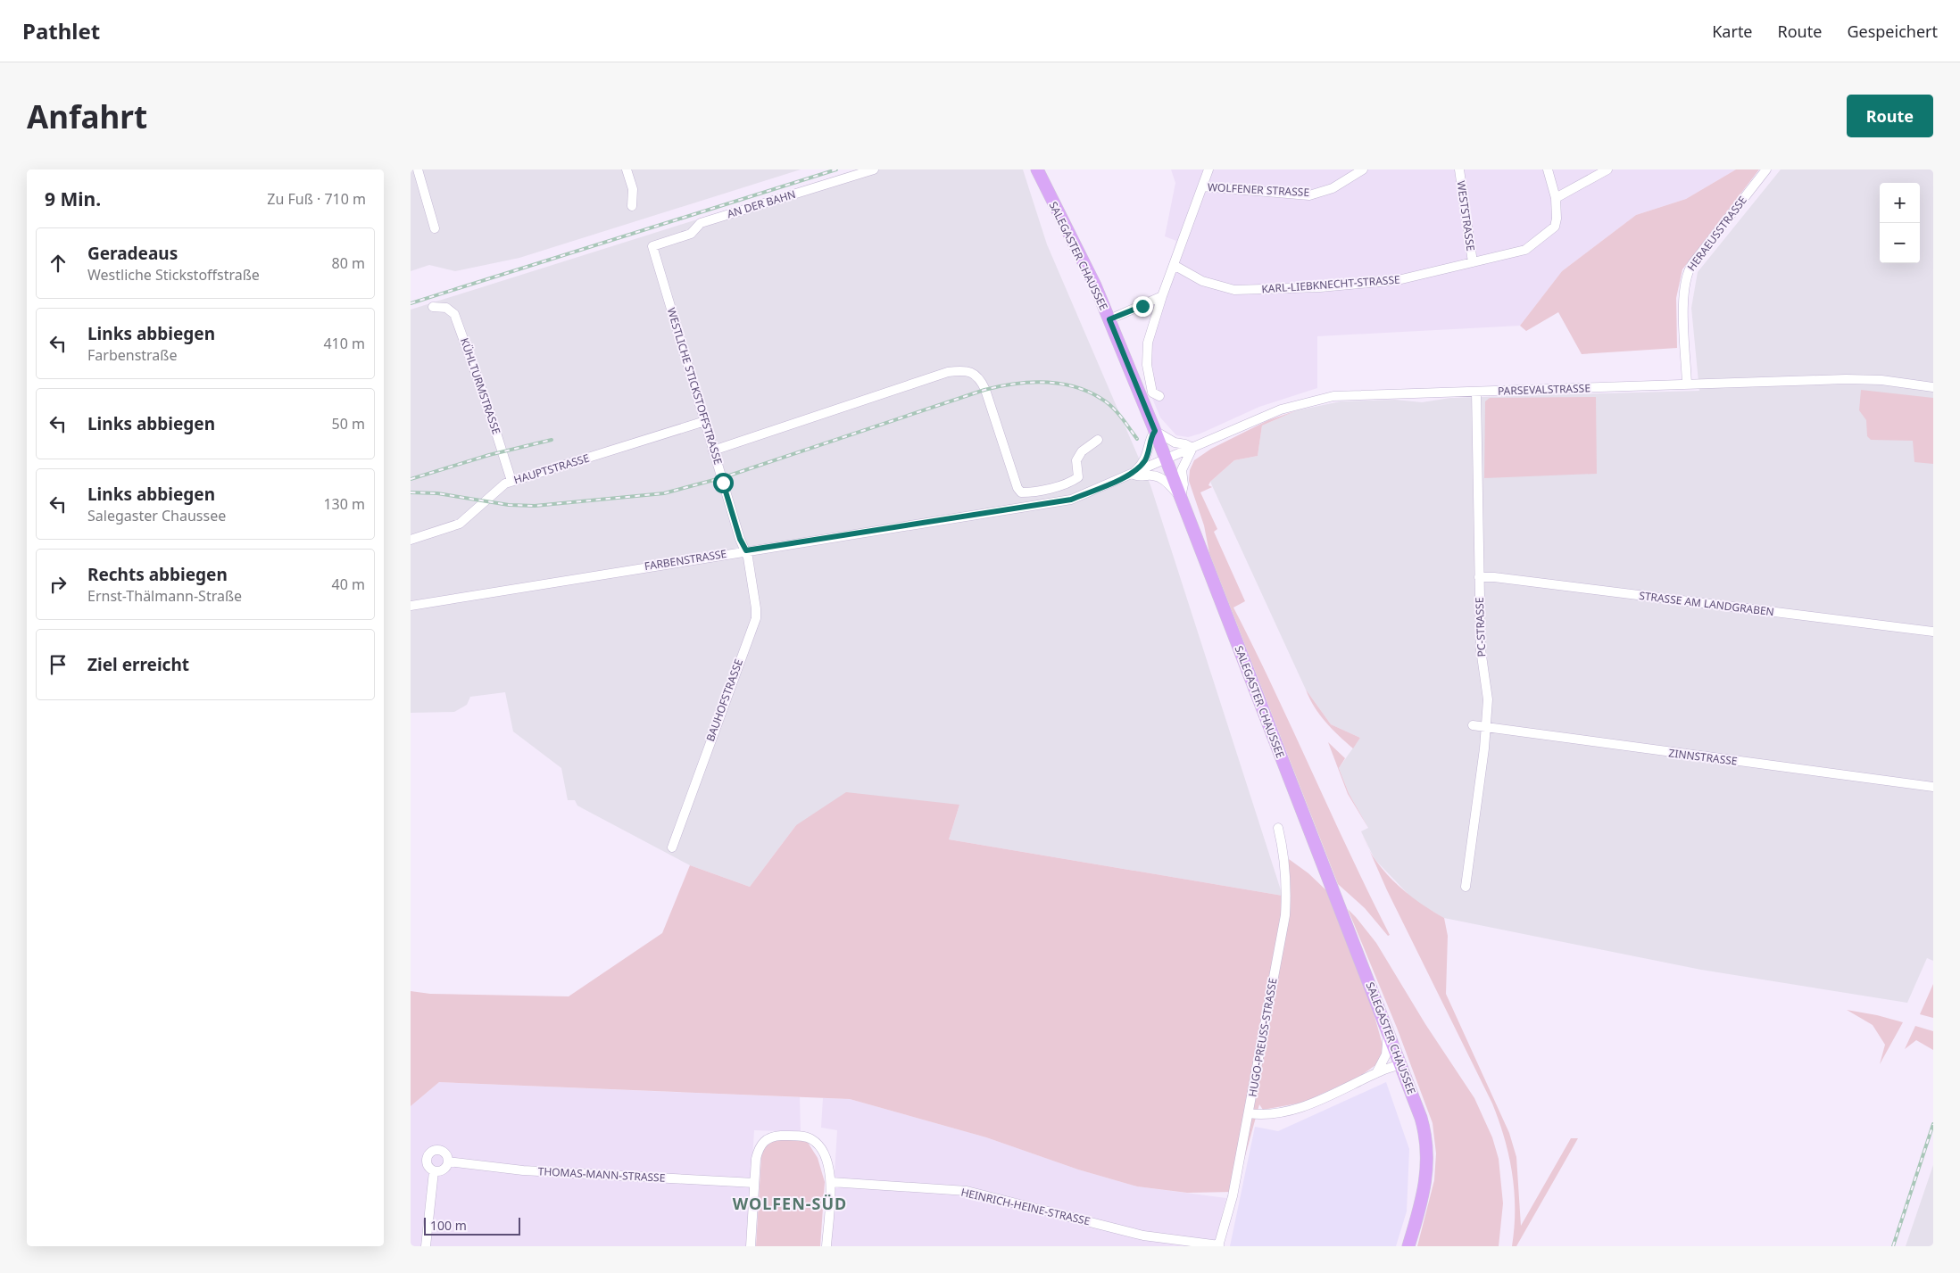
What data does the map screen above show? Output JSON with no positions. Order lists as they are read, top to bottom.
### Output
{
  "streets": {
    "main road": ["SALEGASTER CHAUSSEE"],
    "street": [
      "WOLFENER STRASSE",
      "AN DER BAHN",
      "WESTSTRASSE",
      "HERAEUSSTRASSE",
      "KARL-LIEBKNECHT-STRASSE",
      "KÜHLTURMSTRASSE",
      "WESTLICHE STICKSTOFFSTRASSE",
      "PARSEVALSTRASSE",
      "HAUPTSTRASSE",
      "FARBENSTRASSE",
      "STRASSE AM LANDGRABEN",
      "PC-STRASSE",
      "BAUHOFSTRASSE",
      "ZINNSTRASSE",
      "HUGO-PREUSS-STRASSE",
      "THOMAS-MANN-STRASSE",
      "HEINRICH-HEINE-STRASSE"
    ]
  },
  "crossings": [
    ["AN DER BAHN", "WESTLICHE STICKSTOFFSTRASSE"],
    ["WESTSTRASSE", "KARL-LIEBKNECHT-STRASSE"],
    ["HERAEUSSTRASSE", "PARSEVALSTRASSE"],
    ["SALEGASTER CHAUSSEE", "PARSEVALSTRASSE"],
    ["SALEGASTER CHAUSSEE", "FARBENSTRASSE"],
    ["KÜHLTURMSTRASSE", "HAUPTSTRASSE"],
    ["WESTLICHE STICKSTOFFSTRASSE", "HAUPTSTRASSE"],
    ["WESTLICHE STICKSTOFFSTRASSE", "FARBENSTRASSE"],
    ["WESTLICHE STICKSTOFFSTRASSE", "BAUHOFSTRASSE"],
    ["PARSEVALSTRASSE", "FARBENSTRASSE"],
    ["PARSEVALSTRASSE", "PC-STRASSE"],
    ["FARBENSTRASSE", "BAUHOFSTRASSE"],
    ["STRASSE AM LANDGRABEN", "PC-STRASSE"],
    ["PC-STRASSE", "ZINNSTRASSE"],
    ["HUGO-PREUSS-STRASSE", "HEINRICH-HEINE-STRASSE"]
  ],
  "districts": ["WOLFEN-SÜD"],
  "scale_bar": "100 m",
  "page": {
    "header": "Pathlet",
    "nav": ["Karte", "Route", "Gespeichert"],
    "buttons": "Route",
    "title": "Anfahrt",
    "heading": ["9 Min.", "Zu Fuß · 710 m"],
    "map_buttons": ["+", "−"],
    "list": [
      ["Geradeaus", "Westliche Stickstoffstraße", "80 m"],
      ["Links abbiegen", "Farbenstraße", "410 m"],
      ["Links abbiegen", "50 m"],
      ["Links abbiegen", "Salegaster Chaussee", "130 m"],
      ["Rechts abbiegen", "Ernst-Thälmann-Straße", "40 m"],
      "Ziel erreicht"
    ],
    "scale": "100 m"
  }
}
